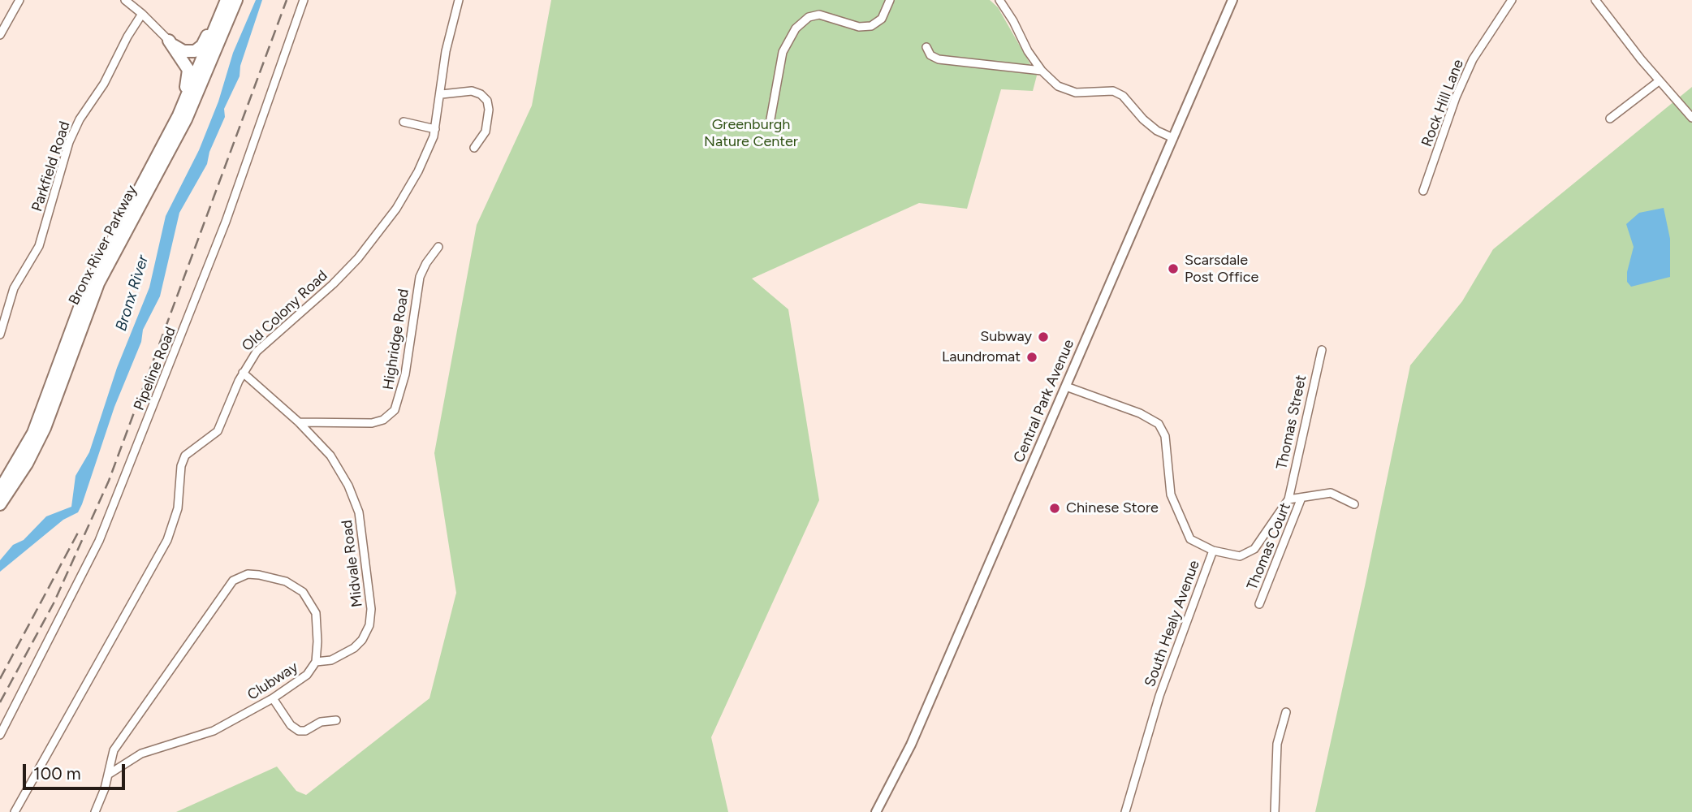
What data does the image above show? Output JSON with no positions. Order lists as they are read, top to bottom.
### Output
{
  "streets": {
    "highway": ["Bronx River Parkway"],
    "main road": ["Central Park Avenue"],
    "street": [
      "Rock Hill Lane",
      "Parkfield Road",
      "Old Colony Road",
      "Highridge Road",
      "Pipeline Road",
      "Thomas Street",
      "Thomas Court",
      "Midvale Road",
      "South Healy Avenue",
      "Clubway"
    ]
  },
  "crossings": [
    ["Old Colony Road", "Midvale Road"],
    ["Highridge Road", "Midvale Road"],
    ["Central Park Avenue", "South Healy Avenue"],
    ["Thomas Street", "South Healy Avenue"],
    ["Midvale Road", "Clubway"]
  ],
  "water": ["Bronx River"],
  "parks": ["Greenburgh Nature Center"],
  "places": [
    "Scarsdale Post Office",
    "Subway",
    "Laundromat",
    "Chinese Store"
  ],
  "scale_bar": "100 m"
}
